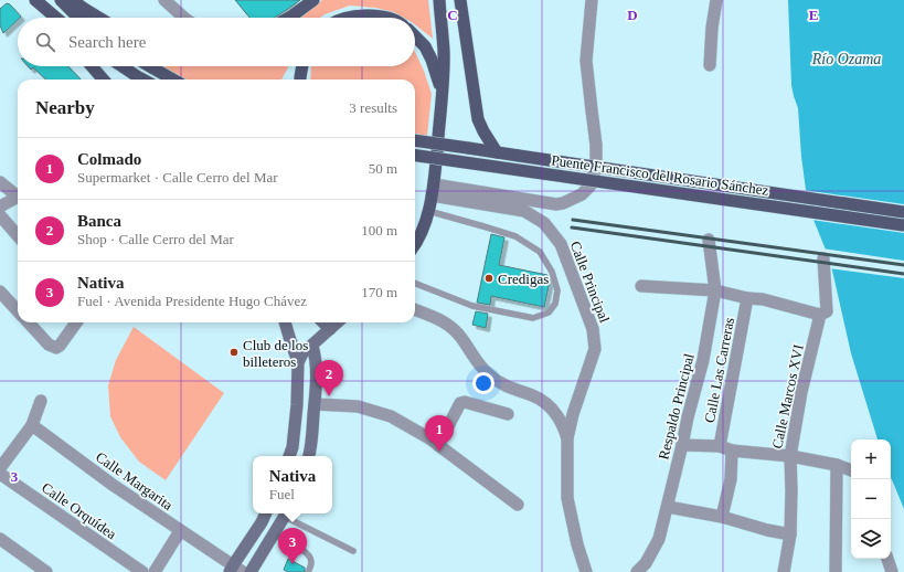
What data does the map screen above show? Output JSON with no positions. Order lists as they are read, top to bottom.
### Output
{
  "streets": {
    "main road": ["Puente Francisco del Rosario Sánchez"],
    "street": [
      "Calle Principal",
      "Calle Las Carreras",
      "Calle Marcos XVI",
      "Respaldo Principal",
      "Calle Margarita",
      "Calle Orquídea"
    ]
  },
  "water": ["Río Ozama"],
  "places": ["Credigas", "Club de los billeteros"],
  "page": {
    "search": "Search here",
    "heading": ["Nearby", "3 results"],
    "list": [
      {
        "mark": "1",
        "name": "Colmado",
        "note": "Supermarket · Calle Cerro del Mar",
        "value": "50 m"
      },
      {
        "mark": "2",
        "name": "Banca",
        "note": "Shop · Calle Cerro del Mar",
        "value": "100 m"
      },
      {
        "mark": "3",
        "name": "Nativa",
        "note": "Fuel · Avenida Presidente Hugo Chávez",
        "value": "170 m"
      }
    ],
    "pins": ["2", "1", "3"],
    "map_buttons": ["+", "−"],
    "popup": ["Nativa", "Fuel"]
  },
  "grid": {
    "columns": ["C", "D", "E"],
    "rows": ["3"]
  }
}
